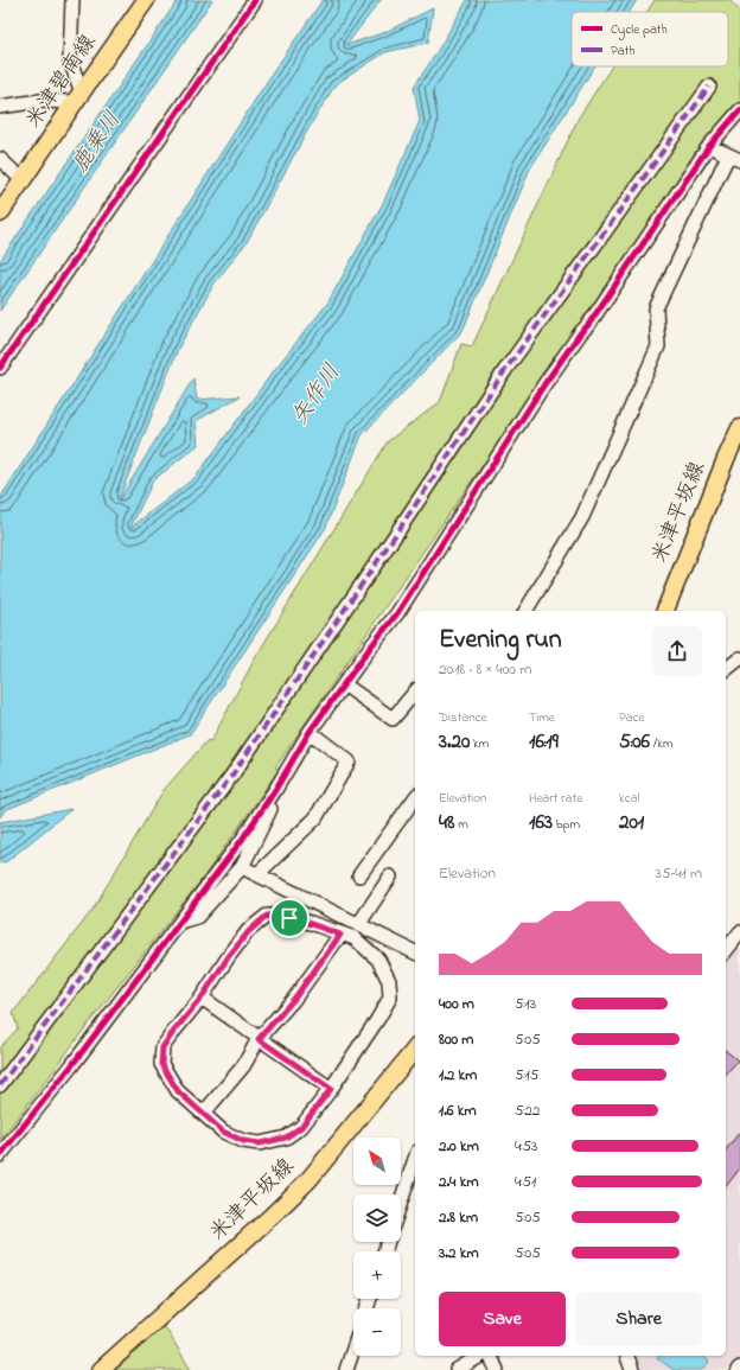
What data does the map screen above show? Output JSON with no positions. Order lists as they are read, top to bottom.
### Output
{
  "streets": {
    "main road": ["米津碧南線", "米津平坂線"]
  },
  "water": ["鹿乗川", "矢作川"],
  "legend": ["Cycle path", "Path"],
  "north": "top left",
  "page": {
    "heading": ["Evening run", "20:18 · 8 × 400 m"],
    "stats": [
      ["Distance", "3.20 km"],
      ["Time", "16:19"],
      ["Pace", "5:06 /km"],
      ["Elevation", "48 m"],
      ["Heart rate", "163 bpm"],
      ["kcal", "201"]
    ],
    "chart": ["Elevation", "35–41 m"],
    "list": [
      {
        "name": "400 m",
        "note": "5:13"
      },
      {
        "name": "800 m",
        "note": "5:05"
      },
      {
        "name": "1.2 km",
        "note": "5:15"
      },
      {
        "name": "1.6 km",
        "note": "5:22"
      },
      {
        "name": "2.0 km",
        "note": "4:53"
      },
      {
        "name": "2.4 km",
        "note": "4:51"
      },
      {
        "name": "2.8 km",
        "note": "5:05"
      },
      {
        "name": "3.2 km",
        "note": "5:05"
      }
    ],
    "map_buttons": ["+", "−"],
    "buttons": ["Save", "Share"]
  }
}
